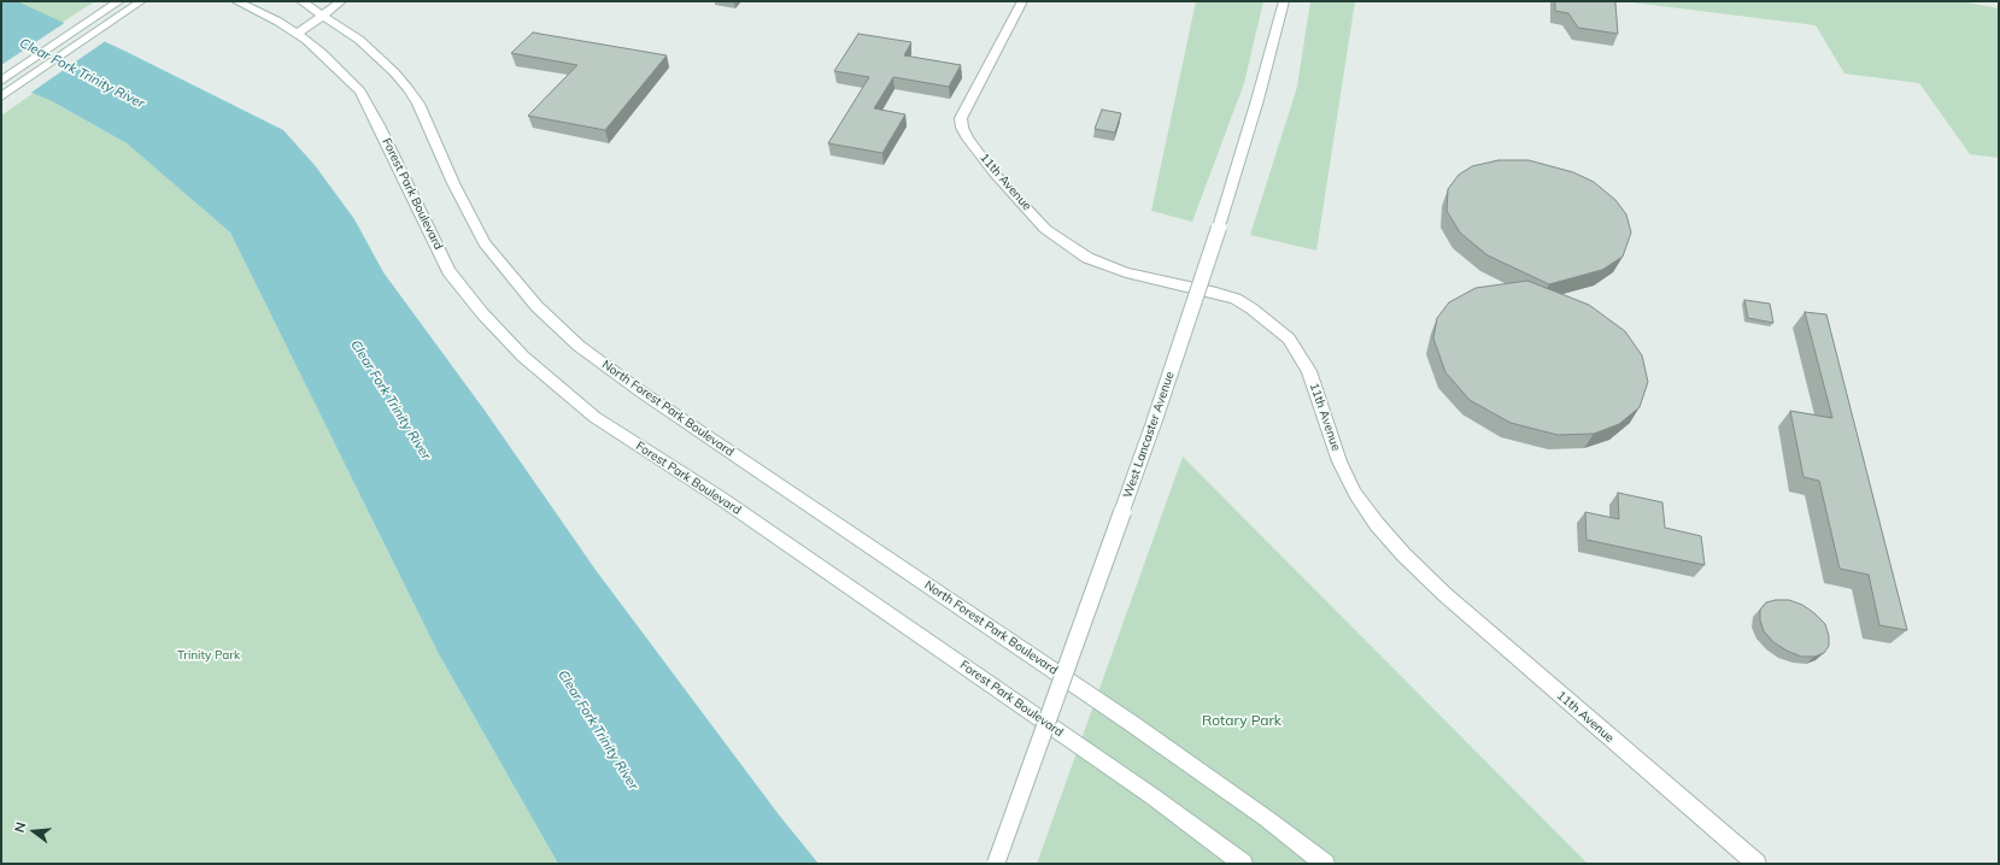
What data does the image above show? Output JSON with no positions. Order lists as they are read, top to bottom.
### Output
{
  "streets": {
    "main road": [
      "11th Avenue",
      "Forest Park Boulevard",
      "North Forest Park Boulevard",
      "West Lancaster Avenue"
    ]
  },
  "water": ["Clear Fork Trinity River"],
  "parks": ["Trinity Park", "Rotary Park"],
  "north": "left"
}
